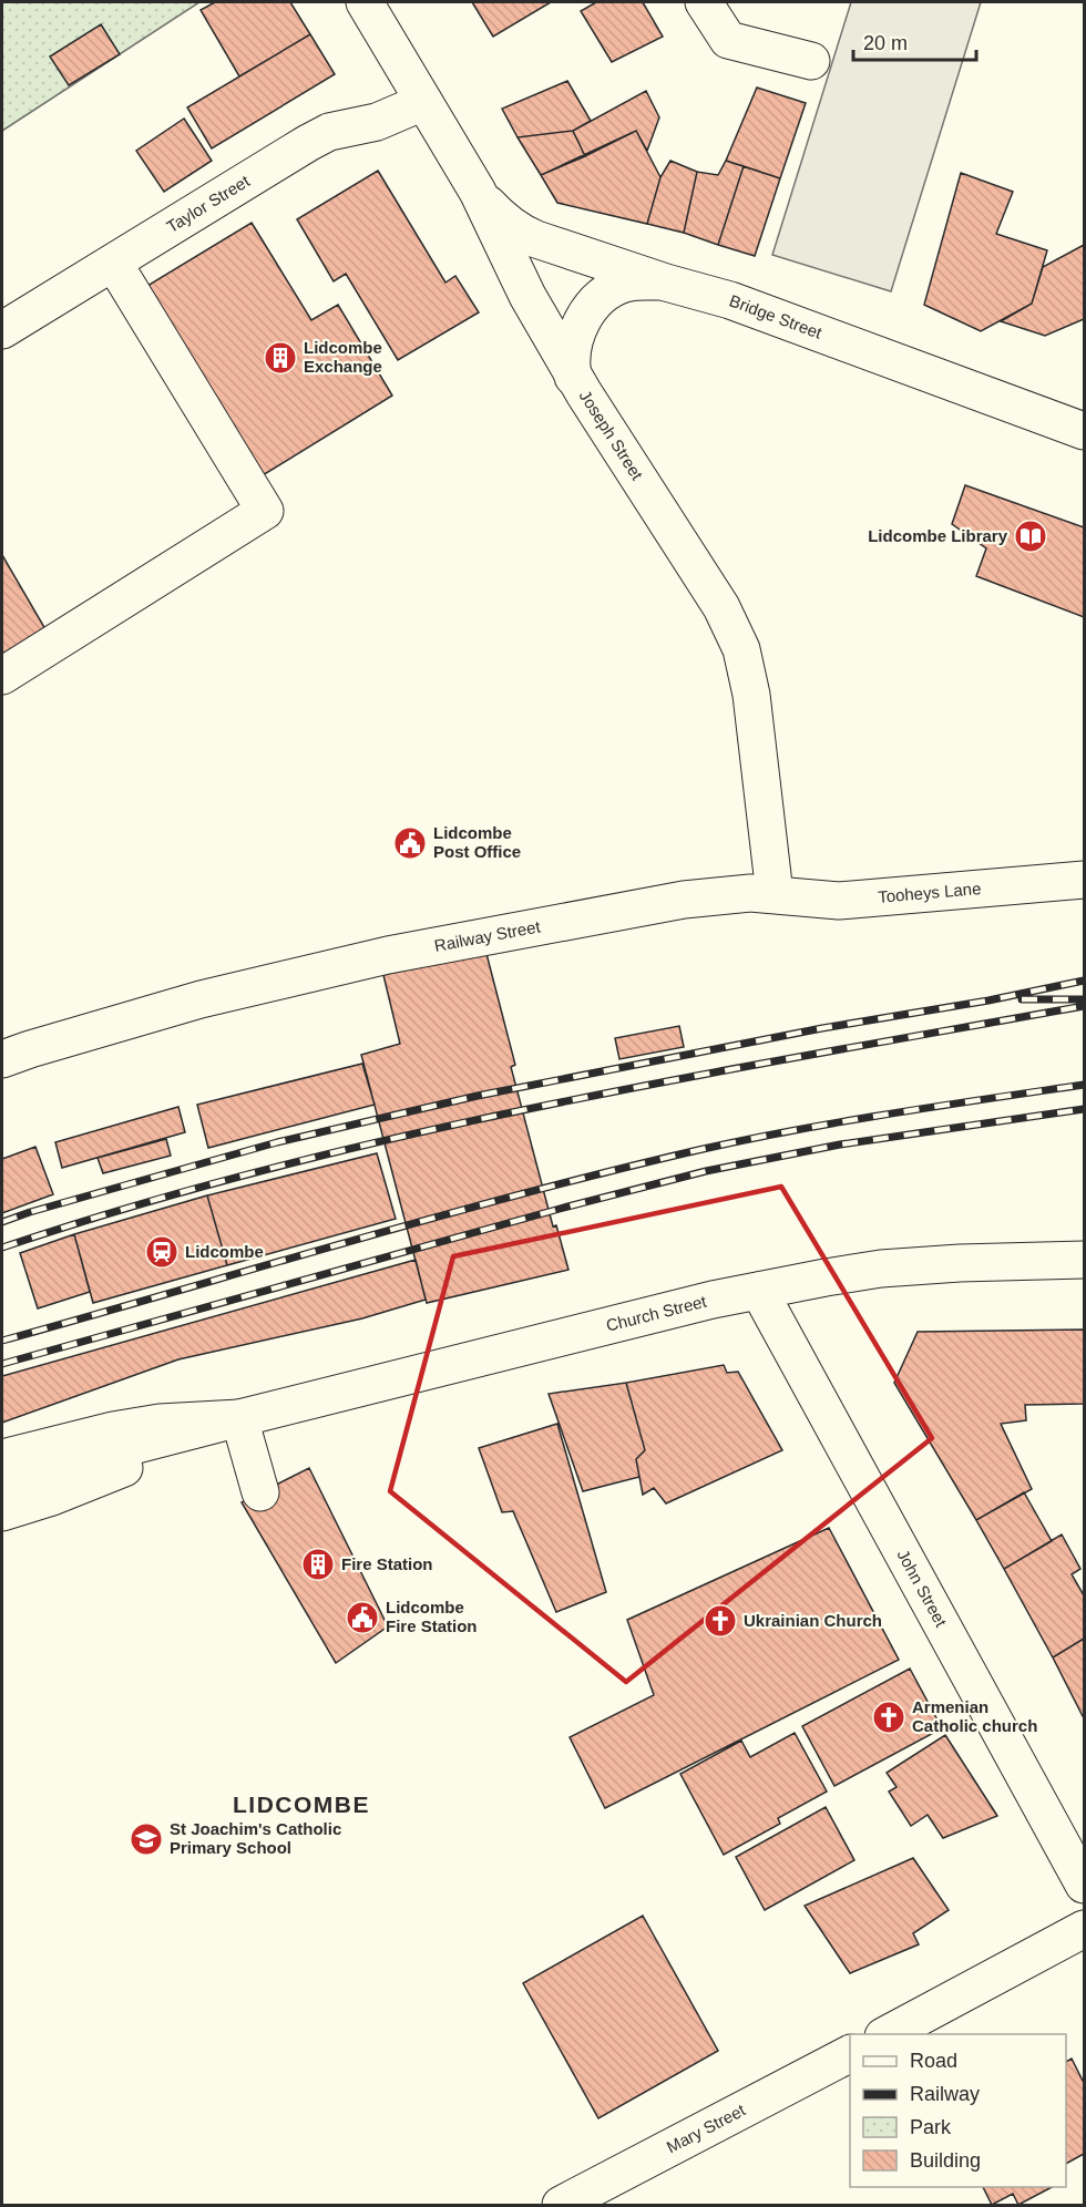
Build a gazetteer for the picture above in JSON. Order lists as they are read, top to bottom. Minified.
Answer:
{"streets":{"street":["Taylor Street","Bridge Street","Joseph Street","Tooheys Lane","Railway Street","Church Street","John Street","Mary Street"]},"crossings":[["Taylor Street","Joseph Street"],["Bridge Street","Joseph Street"],["Joseph Street","Tooheys Lane"],["Joseph Street","Railway Street"],["Tooheys Lane","Railway Street"],["Church Street","John Street"]],"districts":["LIDCOMBE"],"places":{"building":["Lidcombe Exchange","Fire Station"],"library":["Lidcombe Library"],"public building":["Lidcombe Post Office","Lidcombe Fire Station"],"station":["Lidcombe"],"church":["Ukrainian Church","Armenian Catholic church"],"school or university":["St Joachim's Catholic Primary School"]},"legend":["Road","Railway","Park","Building"],"scale_bar":"20 m"}
